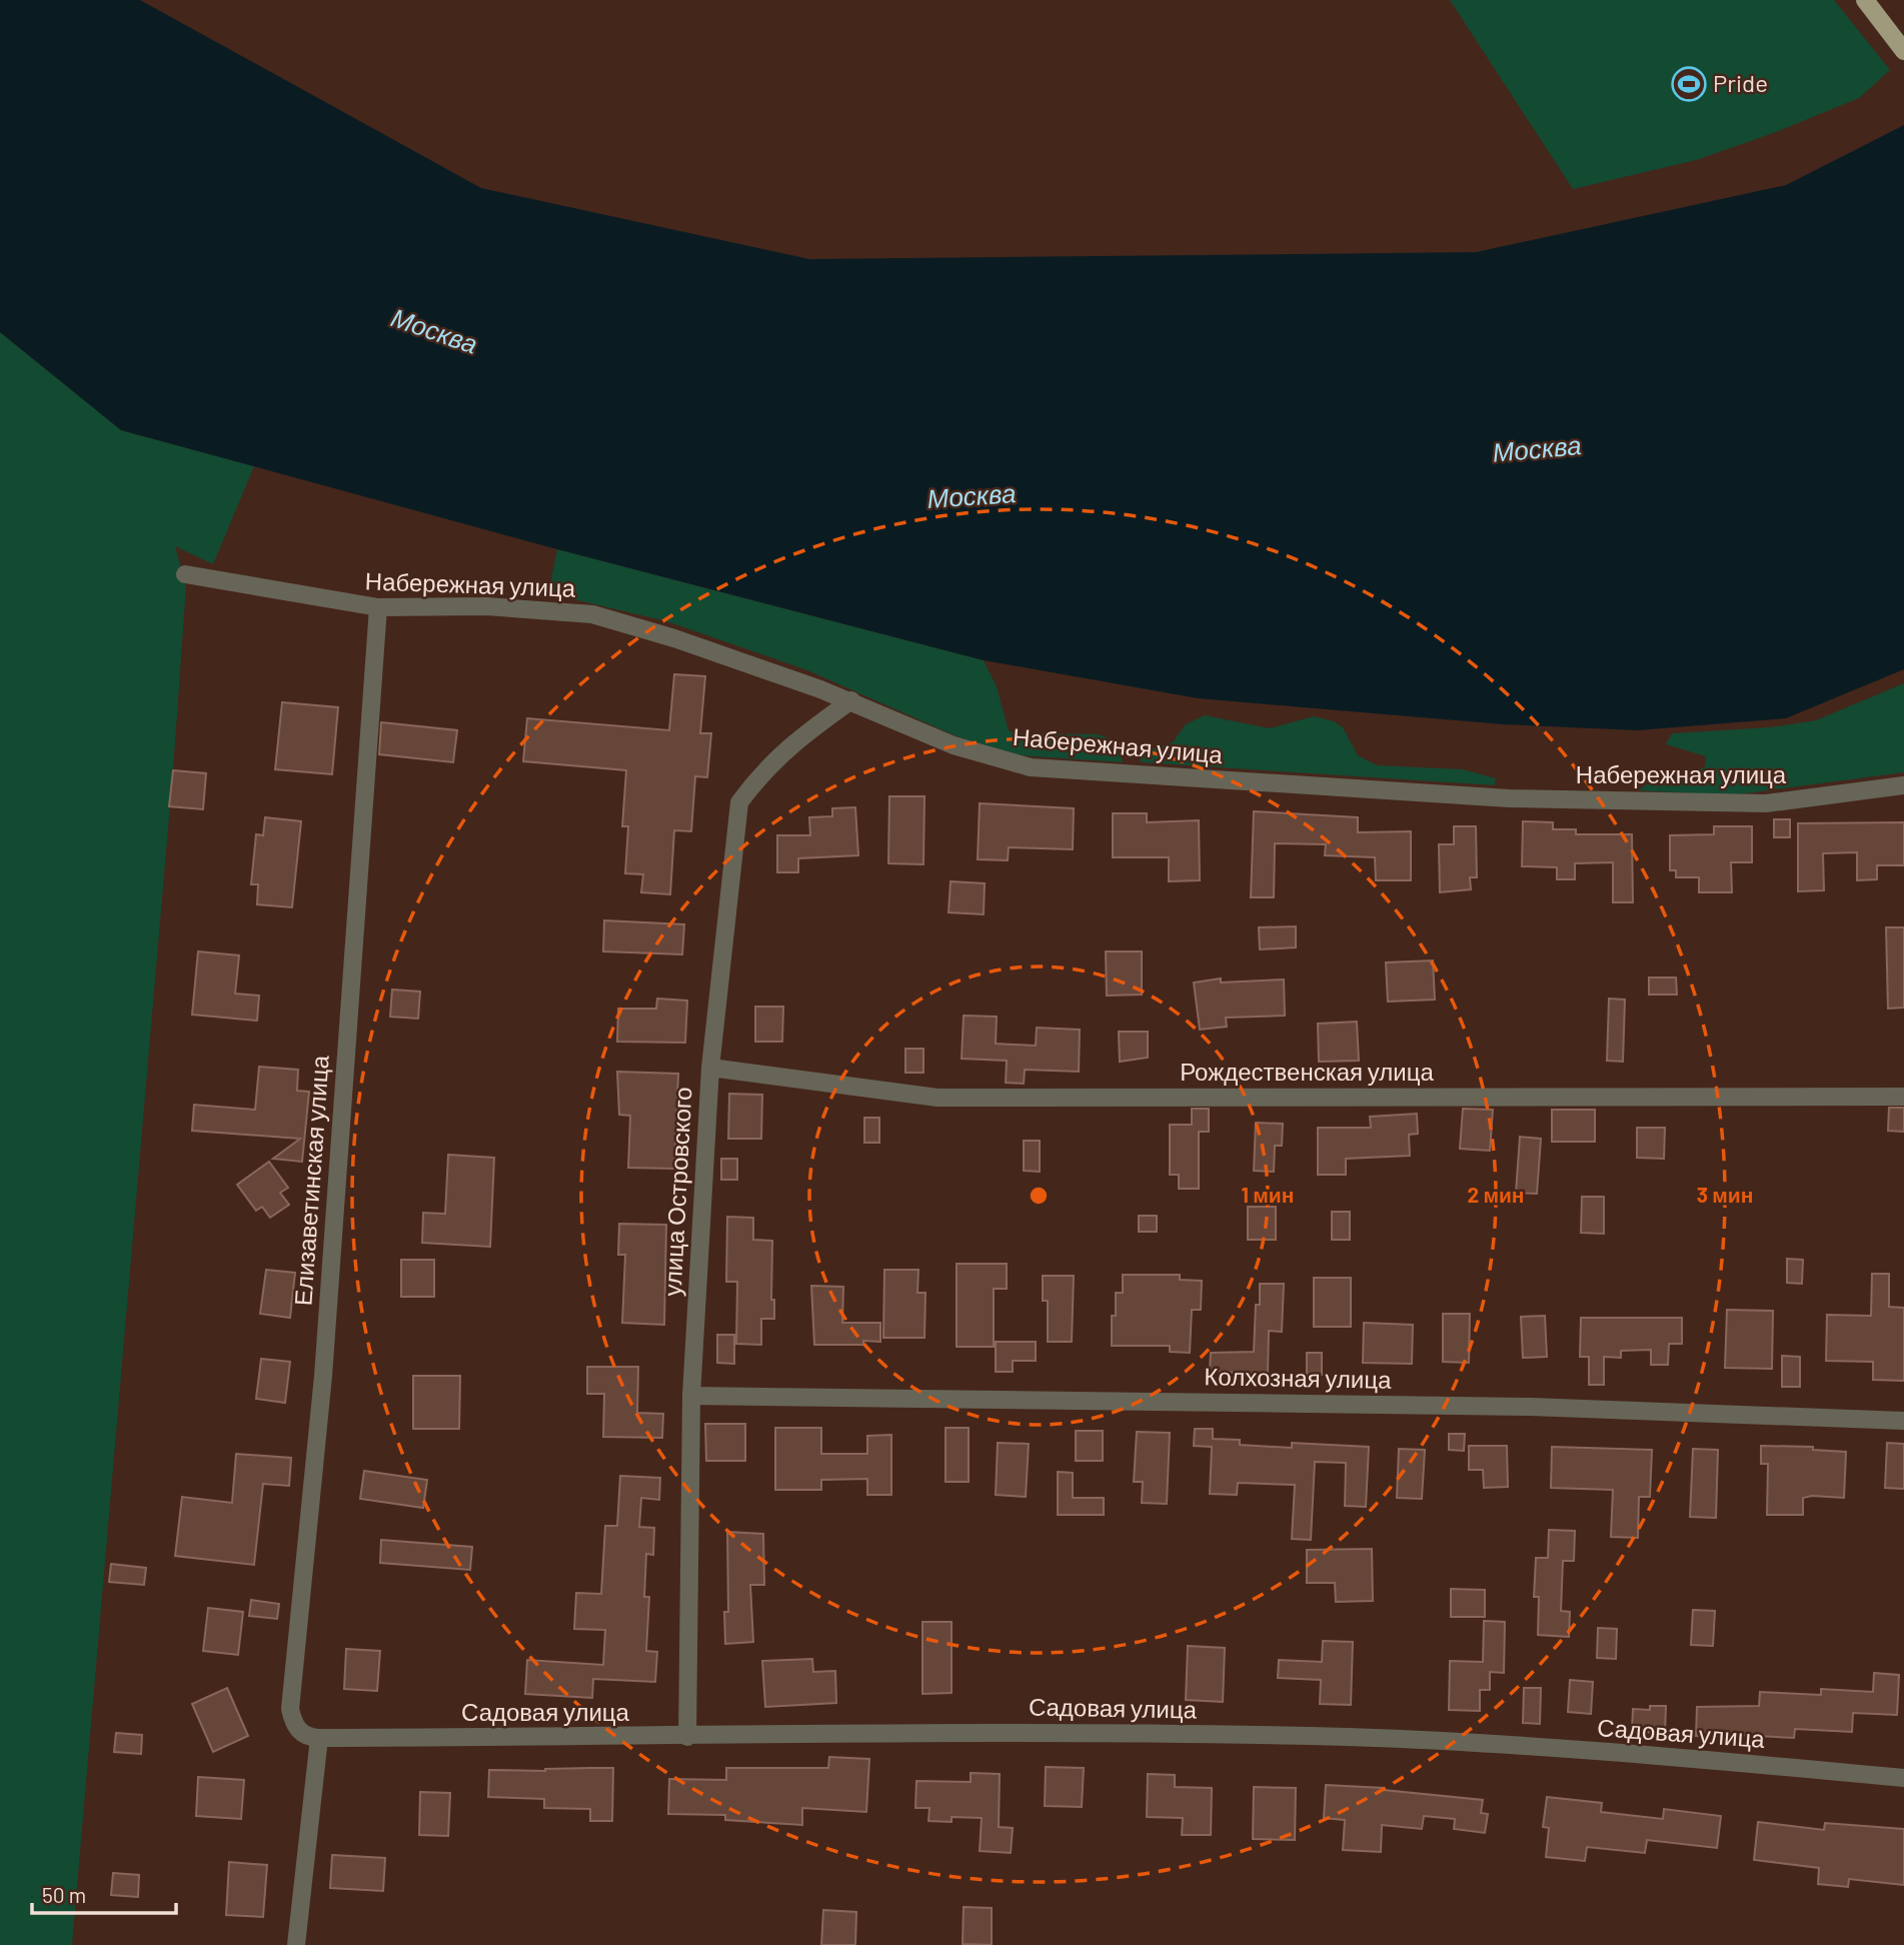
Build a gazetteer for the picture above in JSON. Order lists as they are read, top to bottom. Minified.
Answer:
{"streets":{"street":["Набережная улица","Рождественская улица","Елизаветинская улица","улица Островского","Колхозная улица","Садовая улица"]},"crossings":[["Набережная улица","Елизаветинская улица"],["Набережная улица","улица Островского"],["Рождественская улица","улица Островского"],["Елизаветинская улица","Садовая улица"],["улица Островского","Колхозная улица"],["улица Островского","Садовая улица"]],"water":["Москва"],"places":{"sports":["Pride"]},"scale_bar":"50 m","rings":["1 мин","2 мин","3 мин"]}
